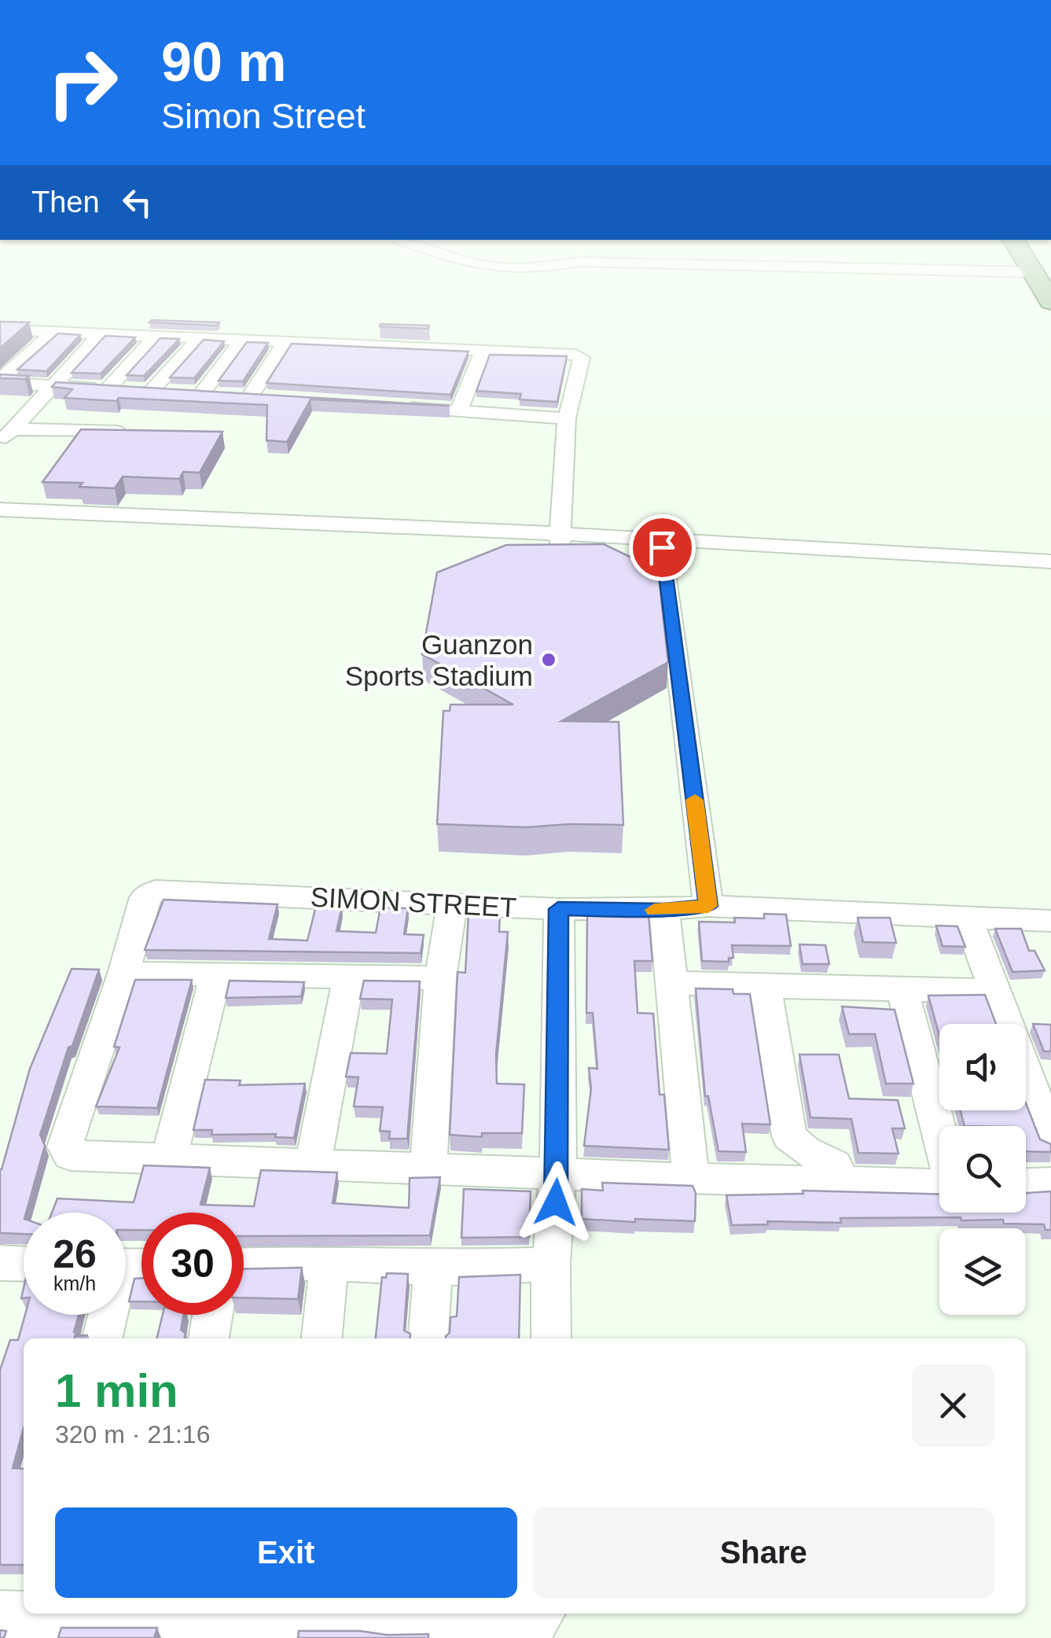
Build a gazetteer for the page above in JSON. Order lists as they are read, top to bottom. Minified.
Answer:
{"streets":{"street":["SIMON STREET"]},"places":["Guanzon Sports Stadium"],"page":{"turn":["90 m","Simon Street"],"then":"Then","speed":"26 km/h","limit":"30","heading":["1 min","320 m · 21:16"],"buttons":["Exit","Share"]}}
